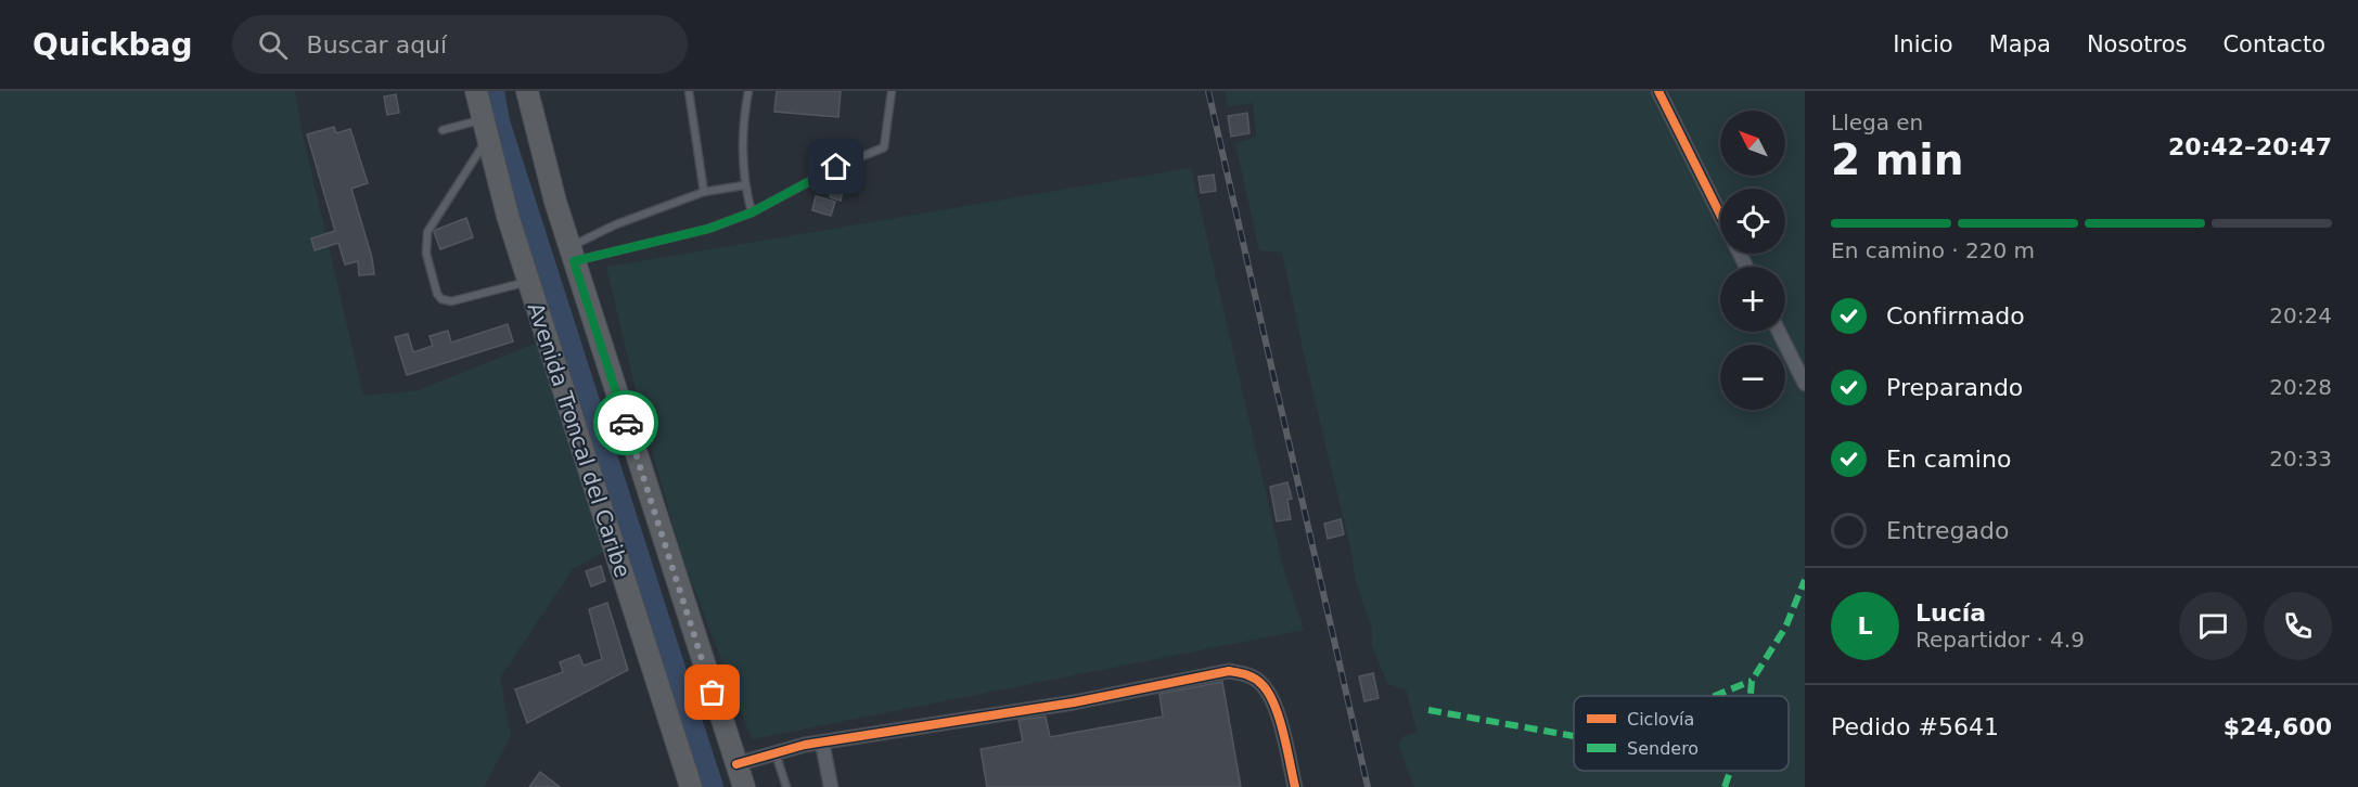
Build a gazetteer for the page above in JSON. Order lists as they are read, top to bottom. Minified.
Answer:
{"streets":{"highway":["Avenida Troncal del Caribe"]},"legend":["Ciclovía","Sendero"],"north":"top left","page":{"header":"Quickbag","search":"Buscar aquí","nav":["Inicio","Mapa","Nosotros","Contacto"],"heading":["2 min","Llega en","20:42–20:47"],"panel":["Lucía","Repartidor · 4.9","Pedido #5641","$24,600"],"map_buttons":["+","−"],"bar":"En camino · 220 m","list":[["Confirmado","20:24"],["Preparando","20:28"],["En camino","20:33"],"Entregado"],"round":"L"}}
